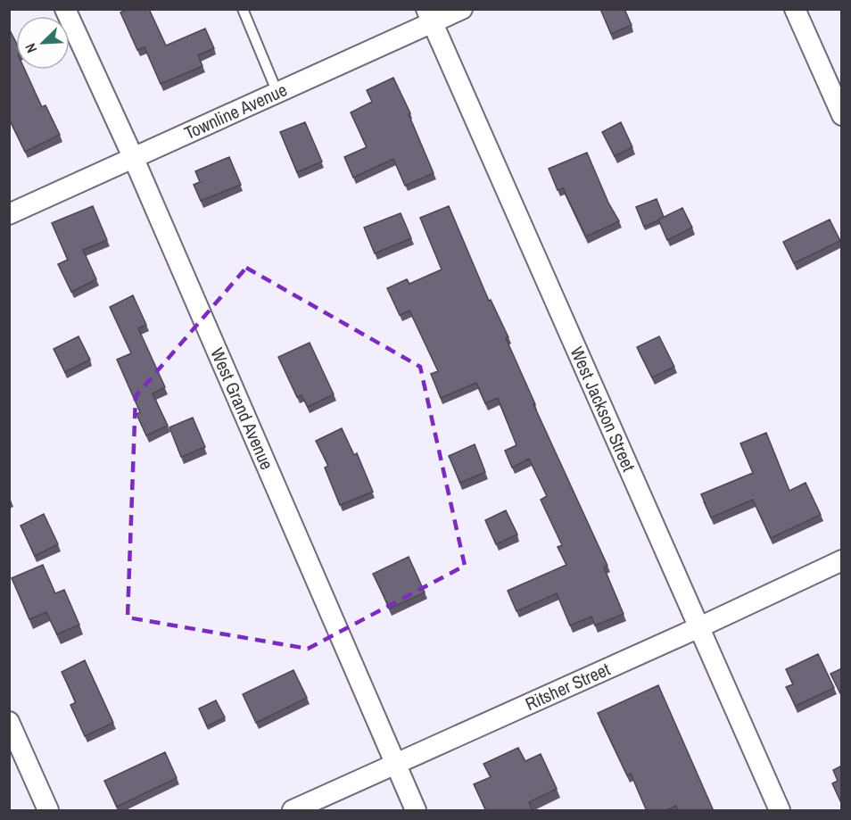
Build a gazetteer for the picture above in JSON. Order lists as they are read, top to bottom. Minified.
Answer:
{"streets":{"street":["Townline Avenue","West Grand Avenue","West Jackson Street","Ritsher Street"]},"crossings":[["Townline Avenue","West Grand Avenue"],["Townline Avenue","West Jackson Street"],["West Grand Avenue","Ritsher Street"],["West Jackson Street","Ritsher Street"]],"north":"bottom left"}
